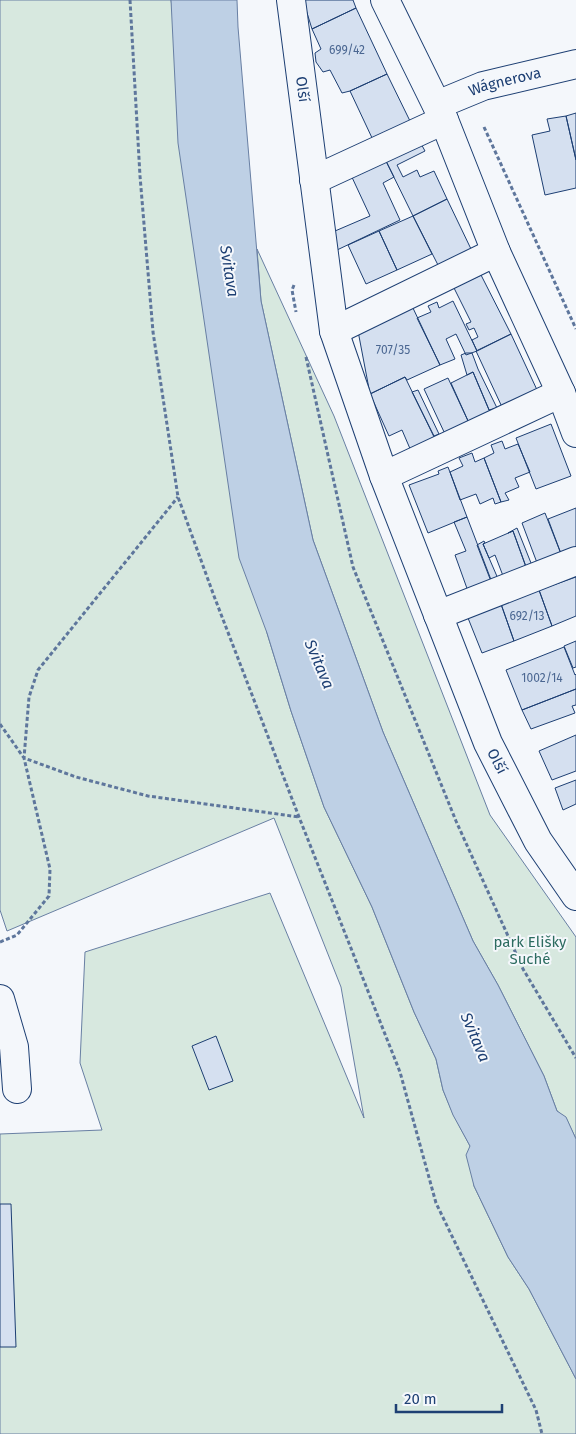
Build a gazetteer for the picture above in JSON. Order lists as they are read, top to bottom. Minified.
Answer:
{"streets":{"street":["Wágnerova","Olší"]},"water":["Svitava"],"parks":["park Elišky Suché"],"house_numbers":["699/42","707/35","692/13","1002/14"],"scale_bar":"20 m"}
